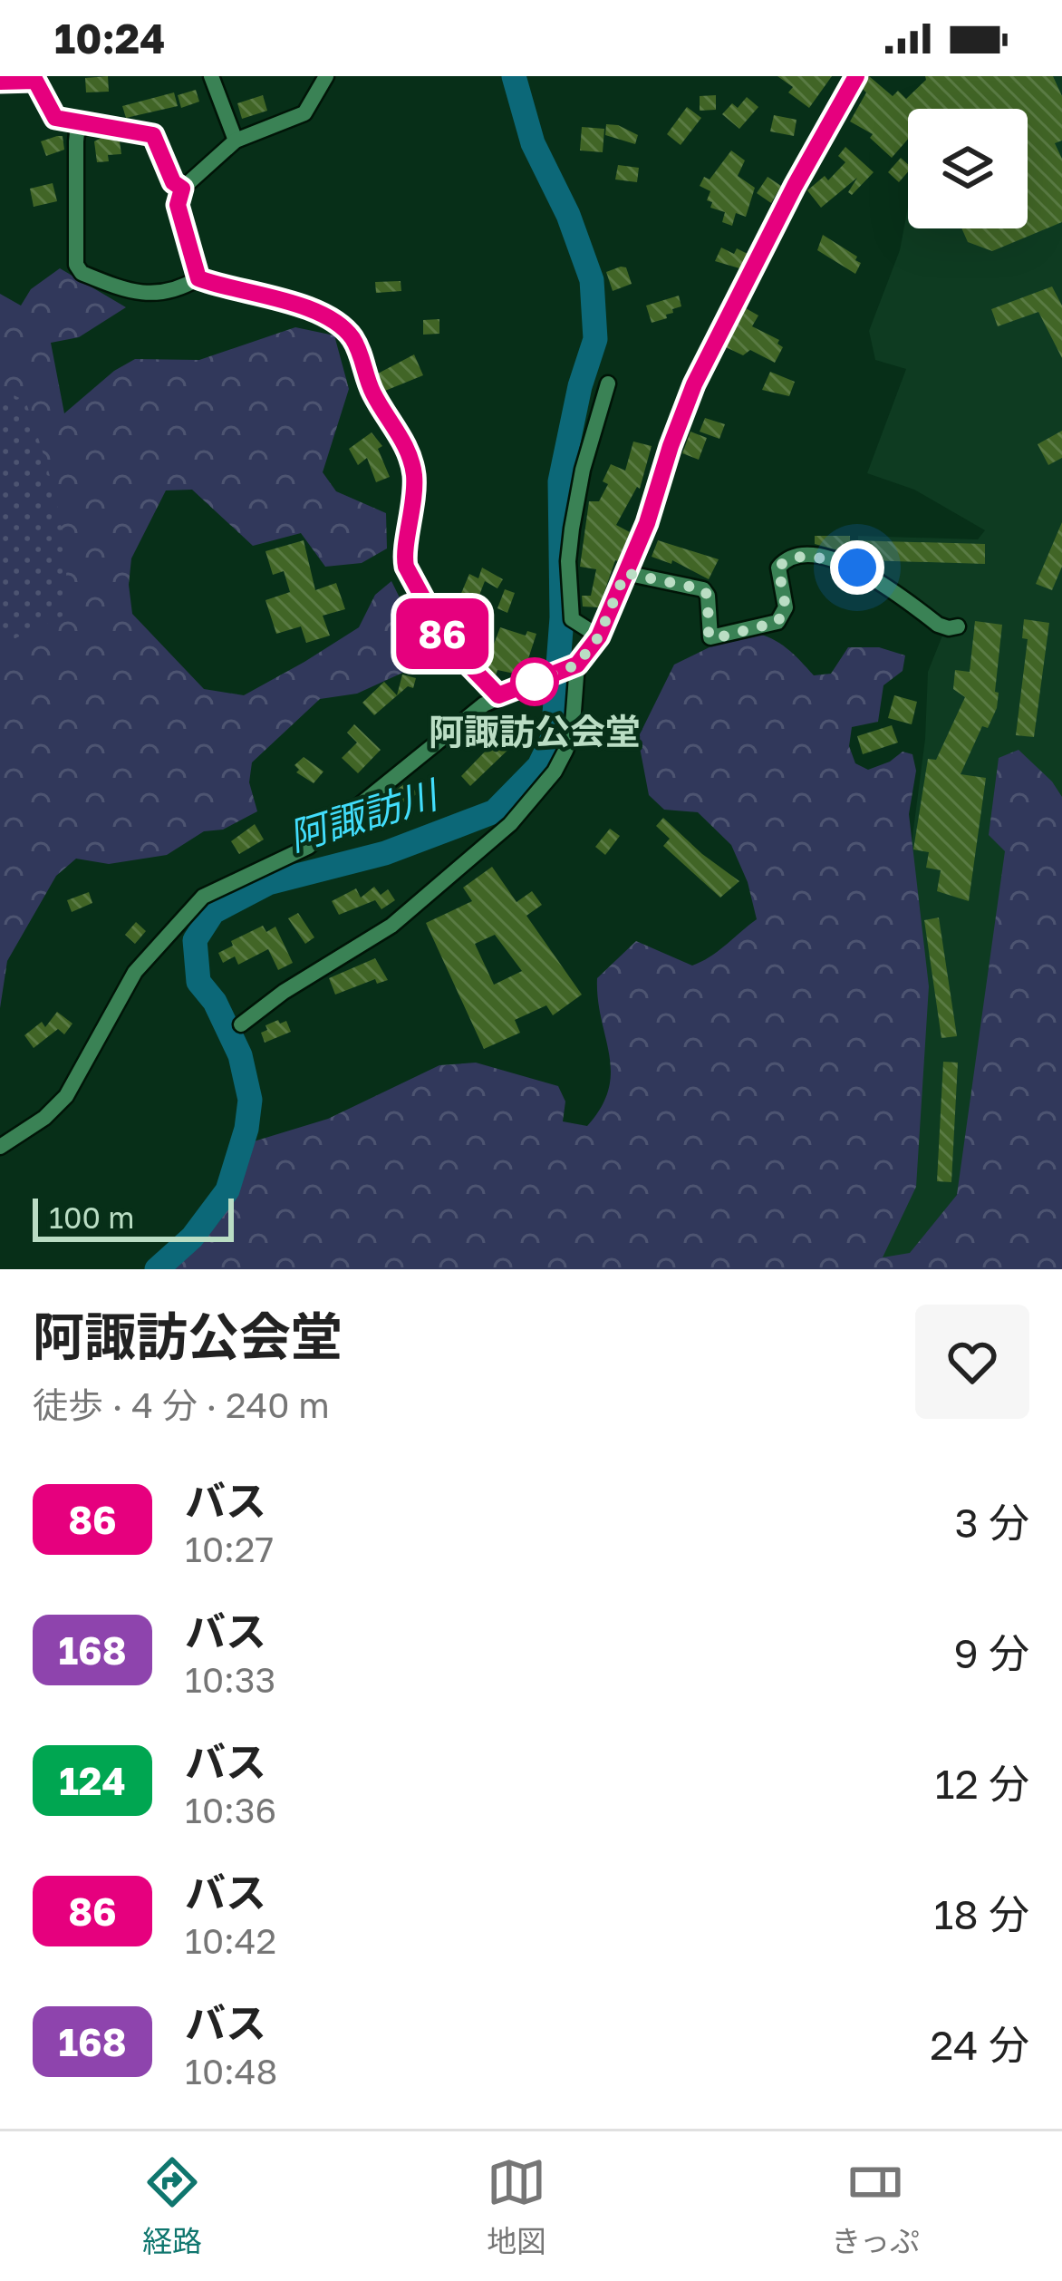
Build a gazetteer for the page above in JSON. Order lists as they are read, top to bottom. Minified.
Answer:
{"water":["阿諏訪川"],"places":["阿諏訪公会堂"],"lines":["bus line 86"],"scale_bar":"100 m","page":{"status":"10:24","on_map":"86","scale":"100 m","heading":["阿諏訪公会堂","徒歩 · 4 分 · 240 m"],"list":[{"mark":"86","name":"バス","note":"10:27","value":"3 分"},{"mark":"168","name":"バス","note":"10:33","value":"9 分"},{"mark":"124","name":"バス","note":"10:36","value":"12 分"},{"mark":"86","name":"バス","note":"10:42","value":"18 分"},{"mark":"168","name":"バス","note":"10:48","value":"24 分"}],"tabs":["経路","地図","きっぷ"]}}
